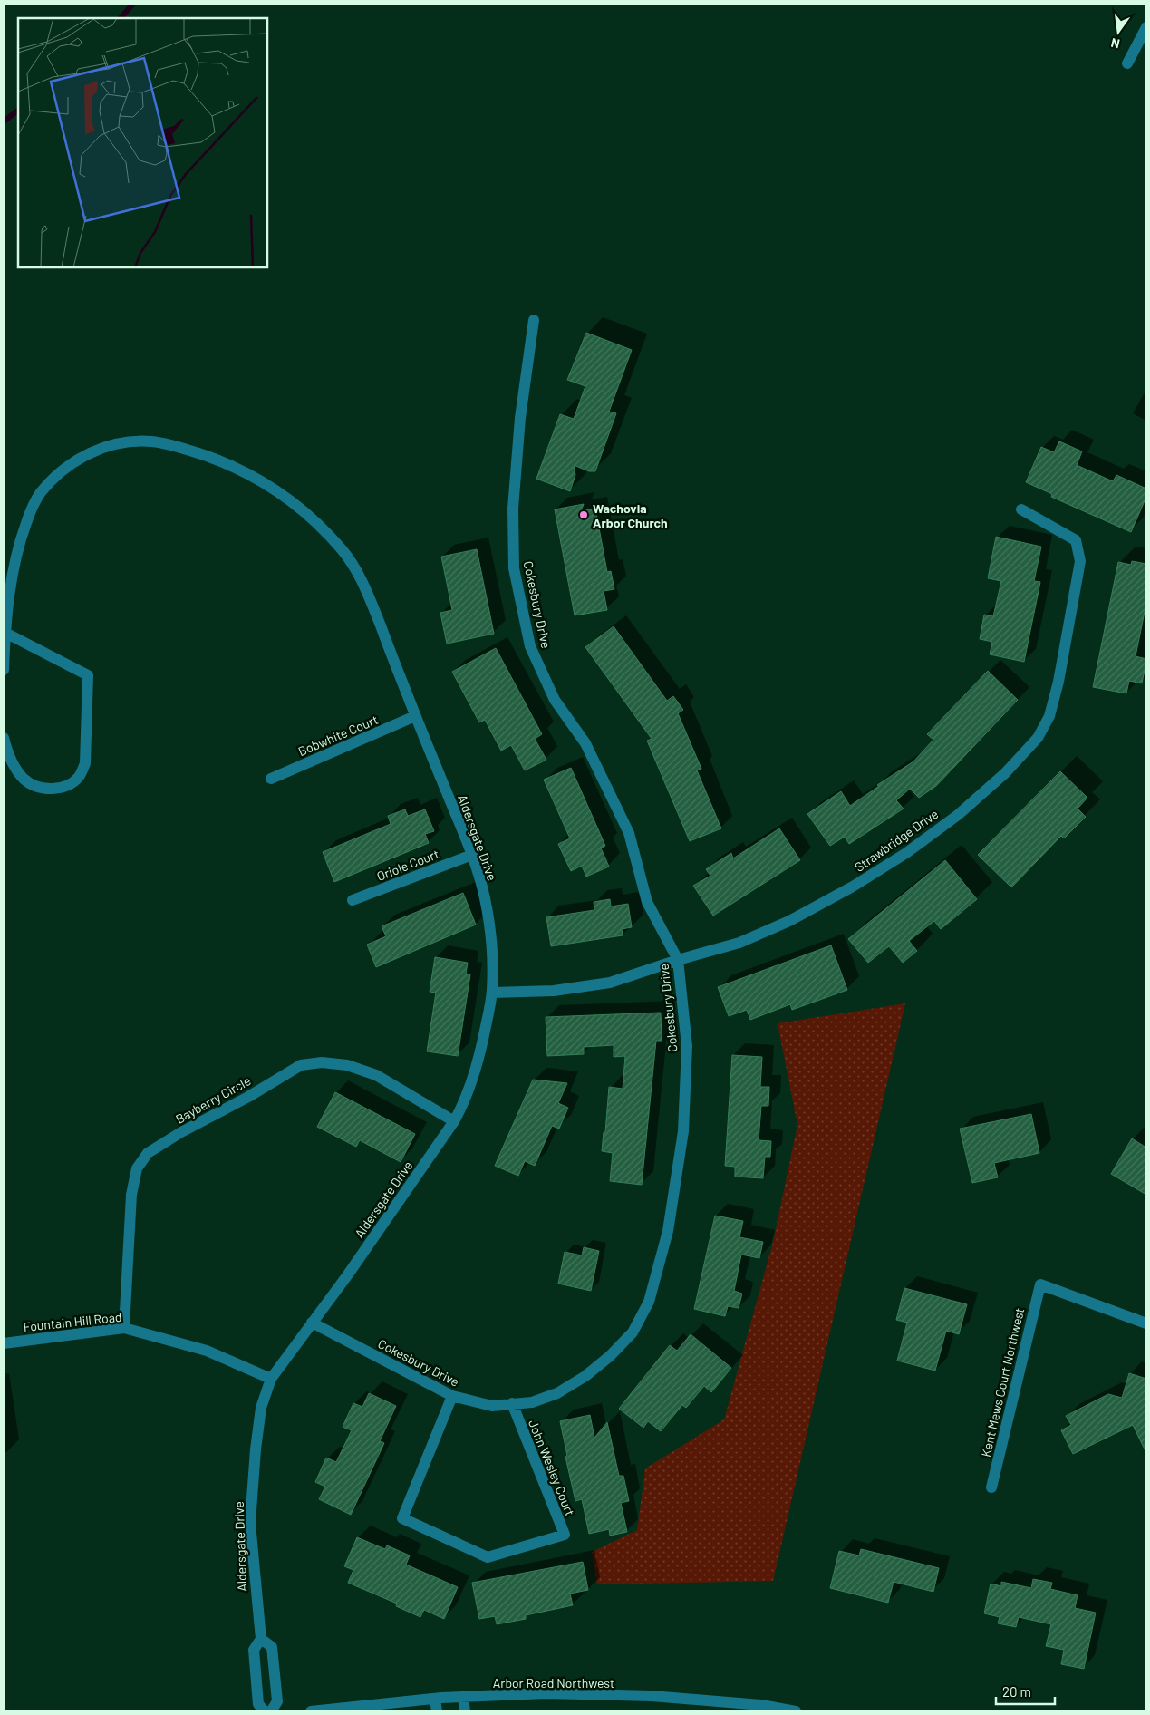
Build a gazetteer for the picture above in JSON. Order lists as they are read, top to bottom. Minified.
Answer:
{"streets":{"street":["Cokesbury Drive","Bobwhite Court","Aldersgate Drive","Strawbridge Drive","Oriole Court","Bayberry Circle","Fountain Hill Road","Kent Mews Court Northwest","John Wesley Court","Arbor Road Northwest"]},"crossings":[["Cokesbury Drive","Aldersgate Drive"],["Cokesbury Drive","Strawbridge Drive"],["Cokesbury Drive","John Wesley Court"],["Bobwhite Court","Aldersgate Drive"],["Aldersgate Drive","Strawbridge Drive"],["Aldersgate Drive","Oriole Court"],["Aldersgate Drive","Bayberry Circle"],["Aldersgate Drive","Fountain Hill Road"],["Bayberry Circle","Fountain Hill Road"]],"places":["Wachovia Arbor Church"],"scale_bar":"20 m","north":"bottom"}
